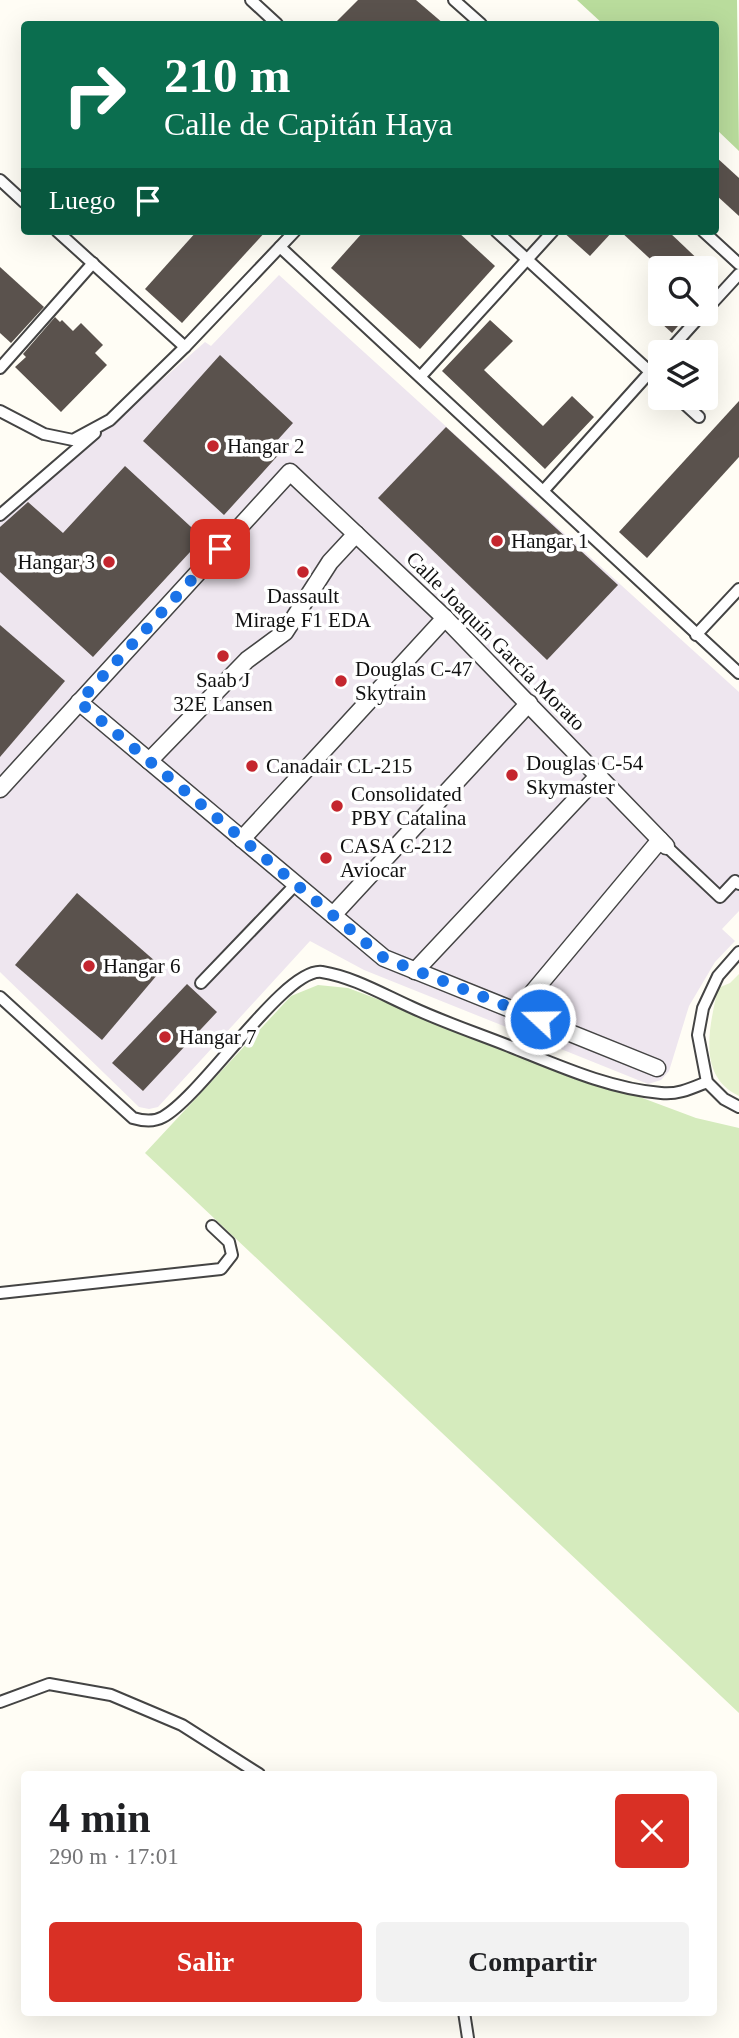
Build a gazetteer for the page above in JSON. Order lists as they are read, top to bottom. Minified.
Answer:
{"streets":{"street":["Calle Joaquín García Morato"]},"places":["Hangar 2","Hangar 1","Hangar 3","Dassault Mirage F1 EDA","Saab J 32E Lansen","Douglas C-47 Skytrain","Canadair CL-215","Douglas C-54 Skymaster","Consolidated PBY Catalina","CASA C-212 Aviocar","Hangar 6","Hangar 7"],"page":{"turn":["210 m","Calle de Capitán Haya"],"then":"Luego","heading":["4 min","290 m · 17:01"],"buttons":["Salir","Compartir"]}}
